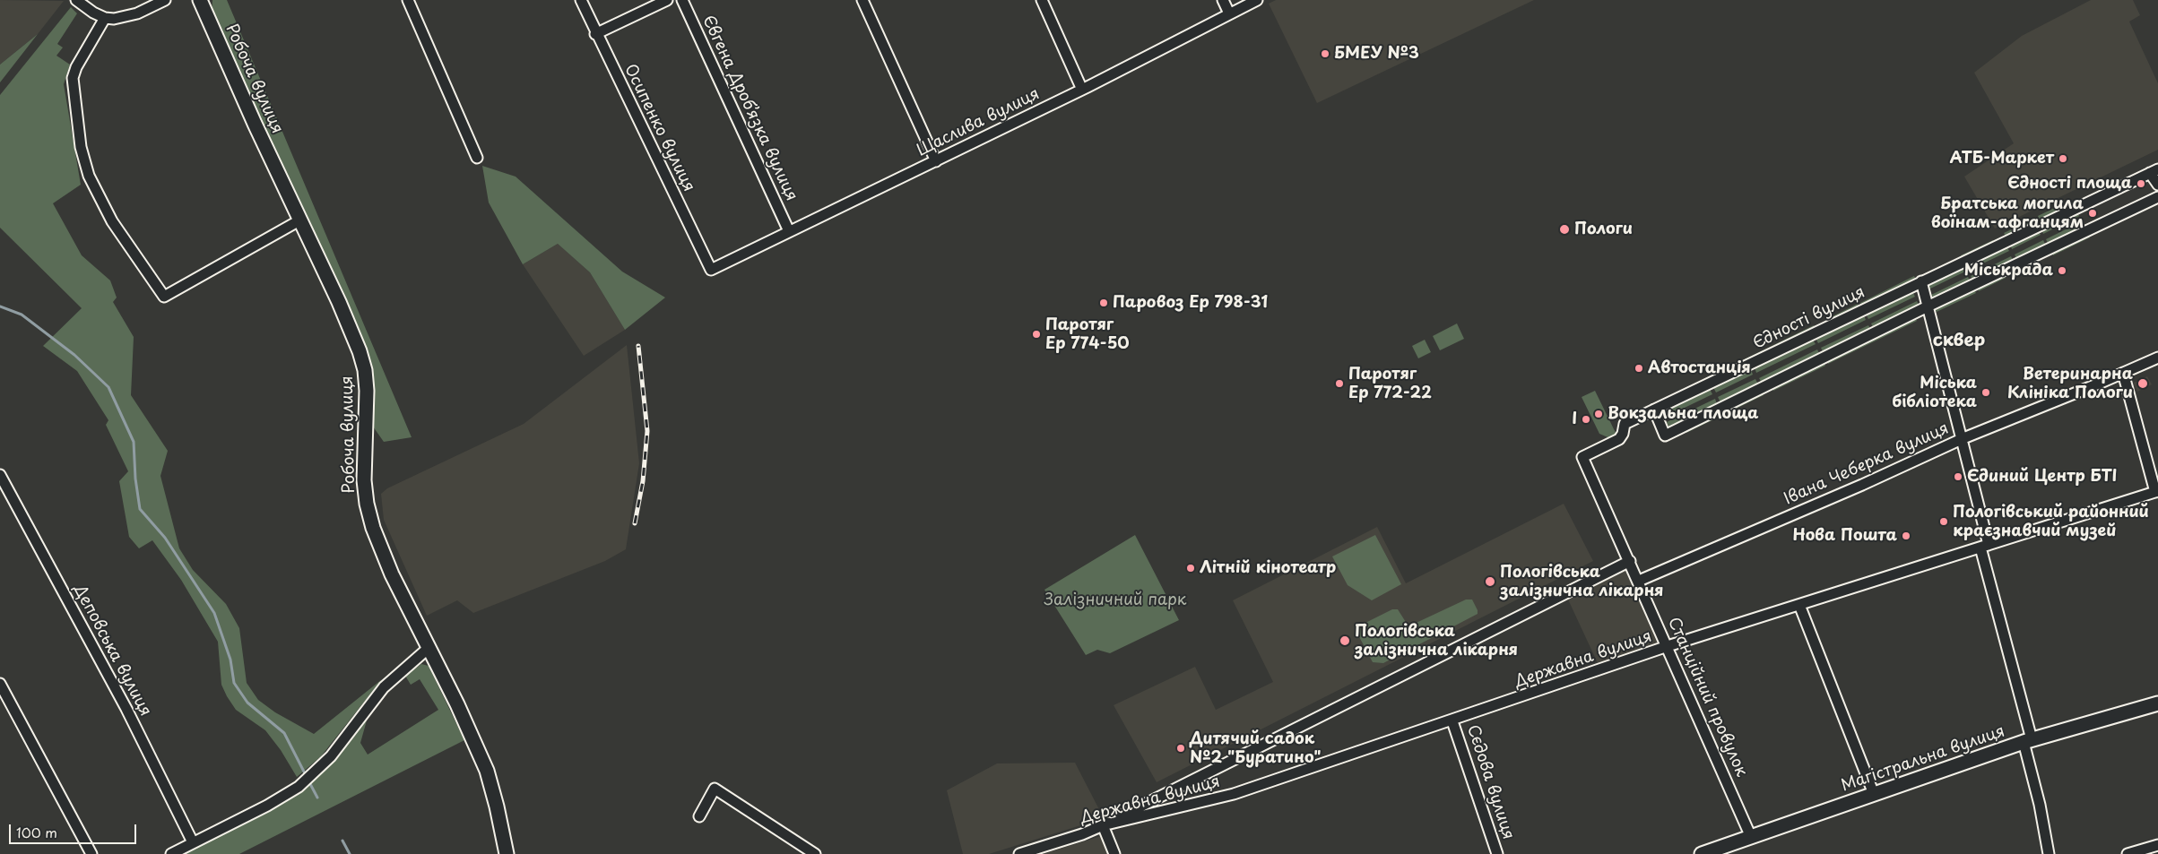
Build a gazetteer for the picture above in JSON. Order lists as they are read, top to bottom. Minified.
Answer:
{"streets":{"street":["Робоча вулиця","Євгена Дроб’язка вулиця","Щаслива вулиця","Осипенко вулиця","Єдності вулиця","Івана Чеберка вулиця","Деповська вулиця","Державна вулиця","Станційний провулок","Магістральна вулиця","Сєдова вулиця"]},"crossings":[["Євгена Дроб’язка вулиця","Щаслива вулиця"],["Щаслива вулиця","Осипенко вулиця"],["Єдності вулиця","Станційний провулок"],["Івана Чеберка вулиця","Станційний провулок"],["Державна вулиця","Станційний провулок"],["Державна вулиця","Сєдова вулиця"],["Станційний провулок","Магістральна вулиця"]],"districts":["сквер"],"parks":["Залізничний парк"],"places":["БМЕУ №3","АТБ-Маркет","Єдності площа","Братська могила воїнам-афганцям","Пологи","Міськрада","Паровоз Ер 798-31","Паротяг Ер 774-50","Автостанція","Паротяг Ер 772-22","Ветеринарна Клініка Пологи","Міська бібліотека","Вокзальна площа","І","Єдиний Центр БТІ","Пологівський районний краєзнавчий музей","Нова Пошта","Літній кінотеатр","Пологiвська залiзнична лiкарня","Пологівська залізнична лікарня","Дитячий садок №2 \"Буратино\""],"scale_bar":"100 m"}
